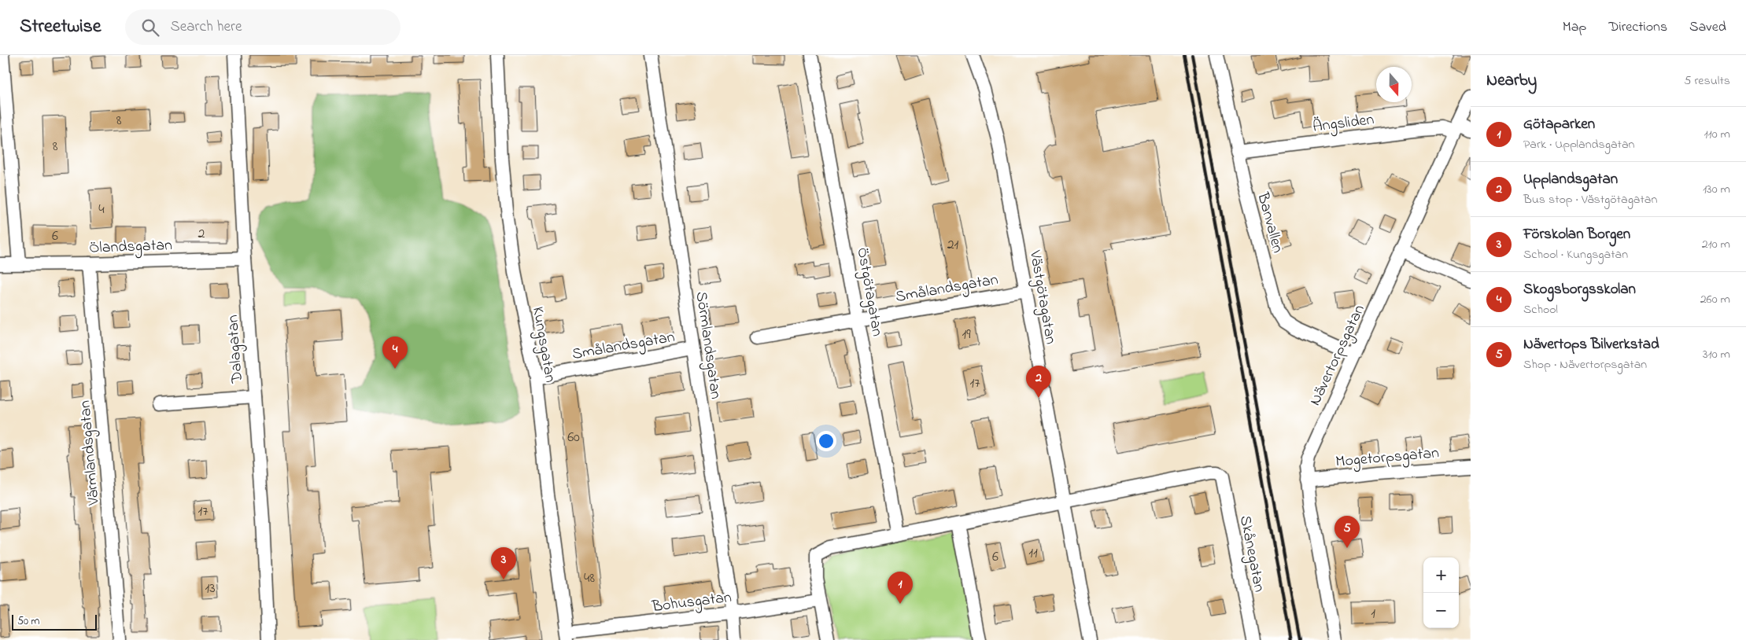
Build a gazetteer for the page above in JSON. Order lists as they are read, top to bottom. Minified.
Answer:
{"streets":{"street":["Ängsliden","Banvallen","Ölandsgatan","Smålandsgatan","Östgötagatan","Västgötagatan","Kungsgatan","Sörmlandsgatan","Dalagatan","Nävertorpsgatan","Värmlandsgatan","Mogetorpsgatan","Skånegatan","Bohusgatan"]},"crossings":[["Ängsliden","Banvallen"],["Ängsliden","Nävertorpsgatan"],["Banvallen","Nävertorpsgatan"],["Ölandsgatan","Dalagatan"],["Ölandsgatan","Värmlandsgatan"],["Smålandsgatan","Östgötagatan"],["Smålandsgatan","Västgötagatan"],["Smålandsgatan","Kungsgatan"],["Smålandsgatan","Sörmlandsgatan"],["Västgötagatan","Skånegatan"],["Kungsgatan","Bohusgatan"],["Sörmlandsgatan","Bohusgatan"],["Nävertorpsgatan","Mogetorpsgatan"]],"house_numbers":["8","8","4","2","6","21","19","17","60","17","11","6","48","13","1"],"scale_bar":"50 m","north":"bottom","page":{"header":"Streetwise","search":"Search here","nav":["Map","Directions","Saved"],"heading":["Nearby","5 results"],"list":[{"mark":"1","name":"Götaparken","note":"Park · Upplandsgatan","value":"110 m"},{"mark":"2","name":"Upplandsgatan","note":"Bus stop · Västgötagatan","value":"130 m"},{"mark":"3","name":"Förskolan Borgen","note":"School · Kungsgatan","value":"210 m"},{"mark":"4","name":"Skogsborgsskolan","note":"School","value":"260 m"},{"mark":"5","name":"Nävertops Bilverkstad","note":"Shop · Nävertorpsgatan","value":"310 m"}],"pins":["4","2","5","3","1"],"map_buttons":["+","−"],"scale":"50 m"}}
